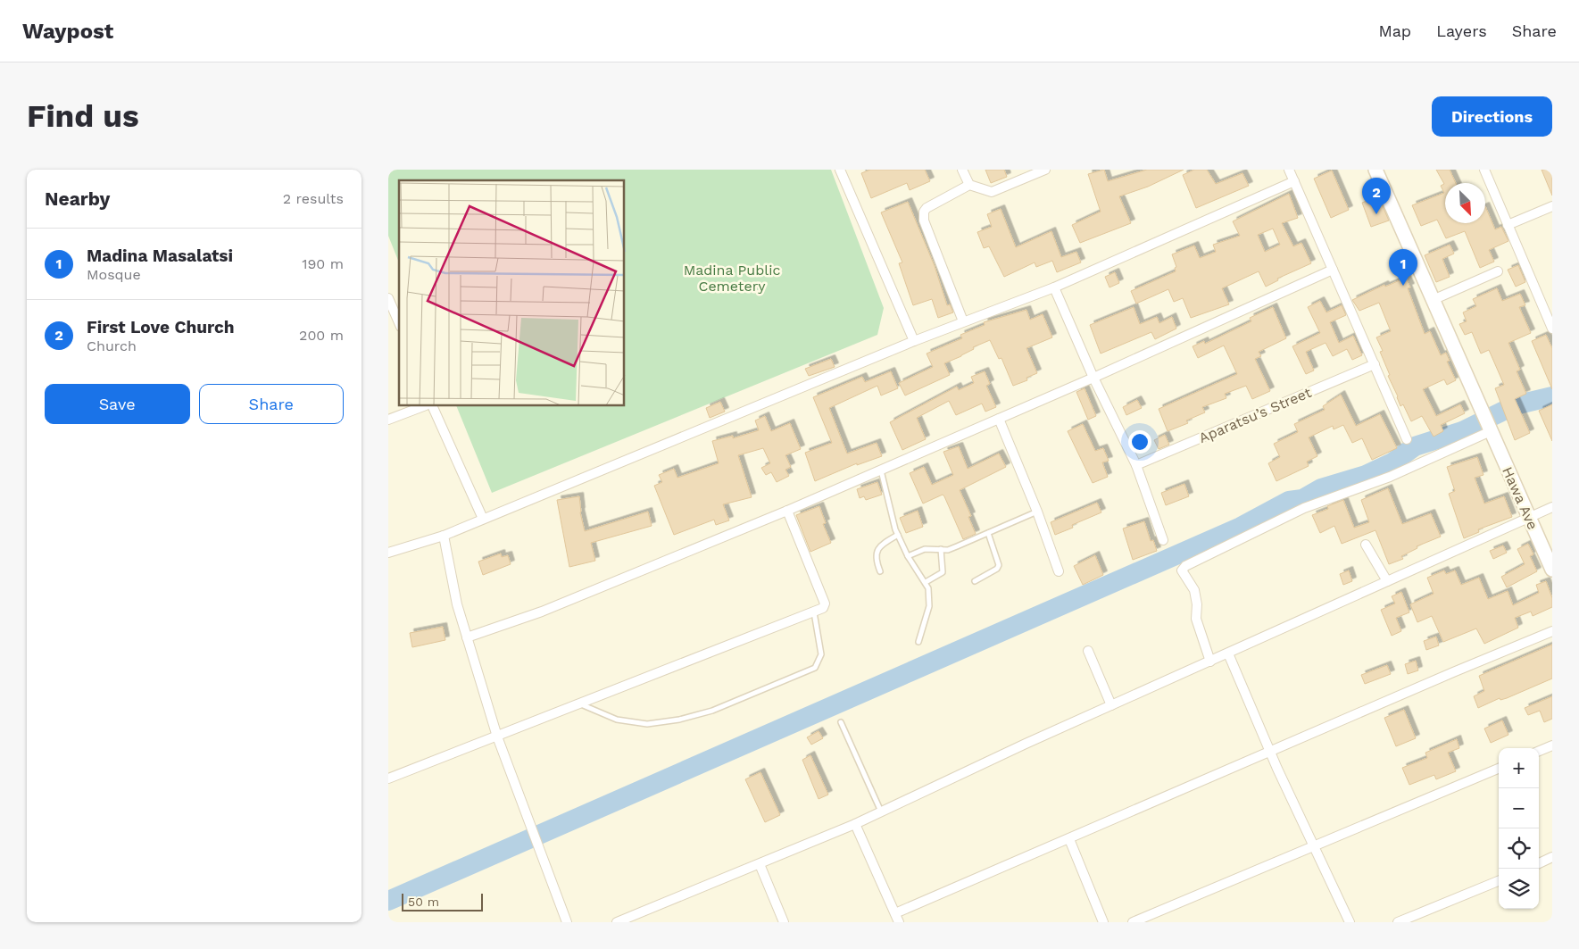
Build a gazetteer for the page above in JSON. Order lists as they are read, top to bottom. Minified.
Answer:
{"streets":{"street":["Aparatsu’s Street","Hawa Ave"]},"parks":["Madina Public Cemetery"],"scale_bar":"50 m","north":"bottom right","page":{"header":"Waypost","nav":["Map","Layers","Share"],"buttons":["Directions",["Save","Share"]],"title":"Find us","heading":["Nearby","2 results"],"pins":["2","1"],"list":[{"mark":"1","name":"Madina Masalatsi","note":"Mosque","value":"190 m"},{"mark":"2","name":"First Love Church","note":"Church","value":"200 m"}],"map_buttons":["+","−"],"scale":"50 m"}}
